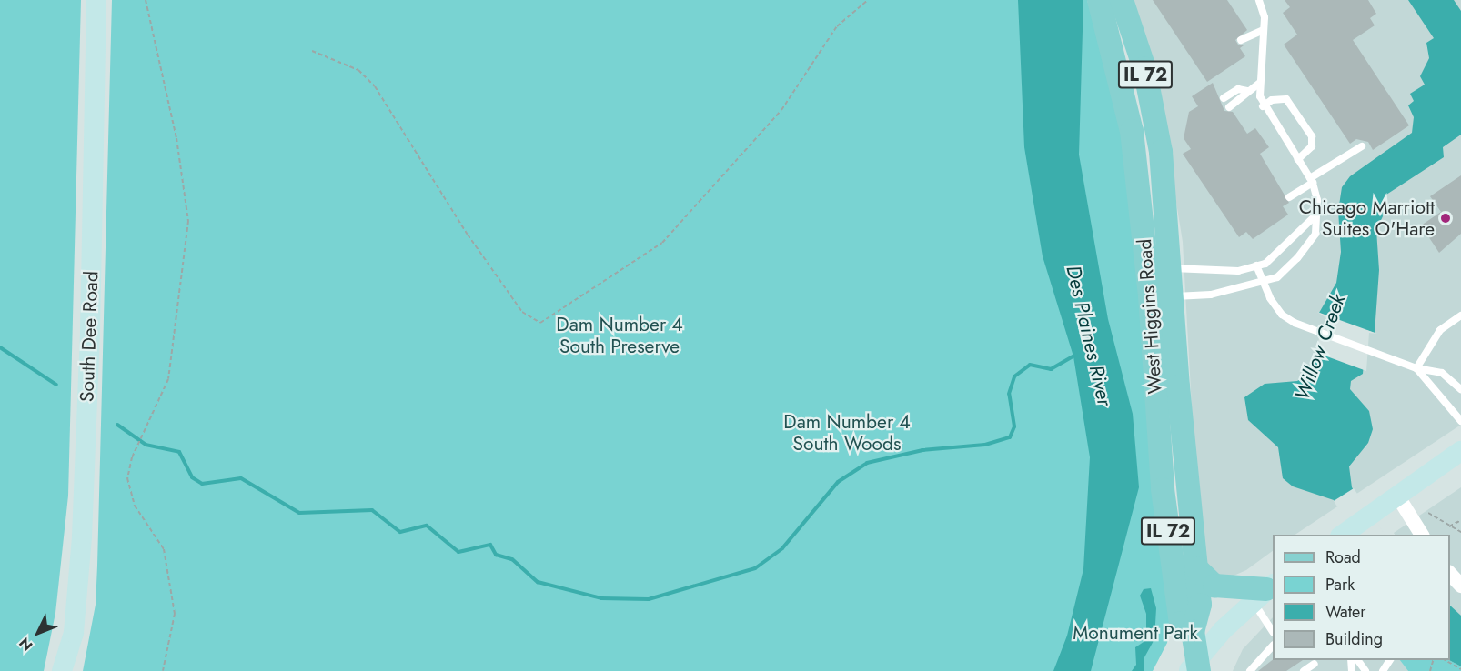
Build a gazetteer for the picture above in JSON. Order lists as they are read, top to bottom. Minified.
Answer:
{"streets":{"main road":["IL 72","West Higgins Road","South Dee Road"]},"water":["Des Plaines River","Willow Creek"],"parks":["Dam Number 4 South Preserve","Dam Number 4 South Woods","Monument Park"],"places":["Chicago Marriott Suites O'Hare"],"legend":["Road","Park","Water","Building"],"north":"bottom left"}
